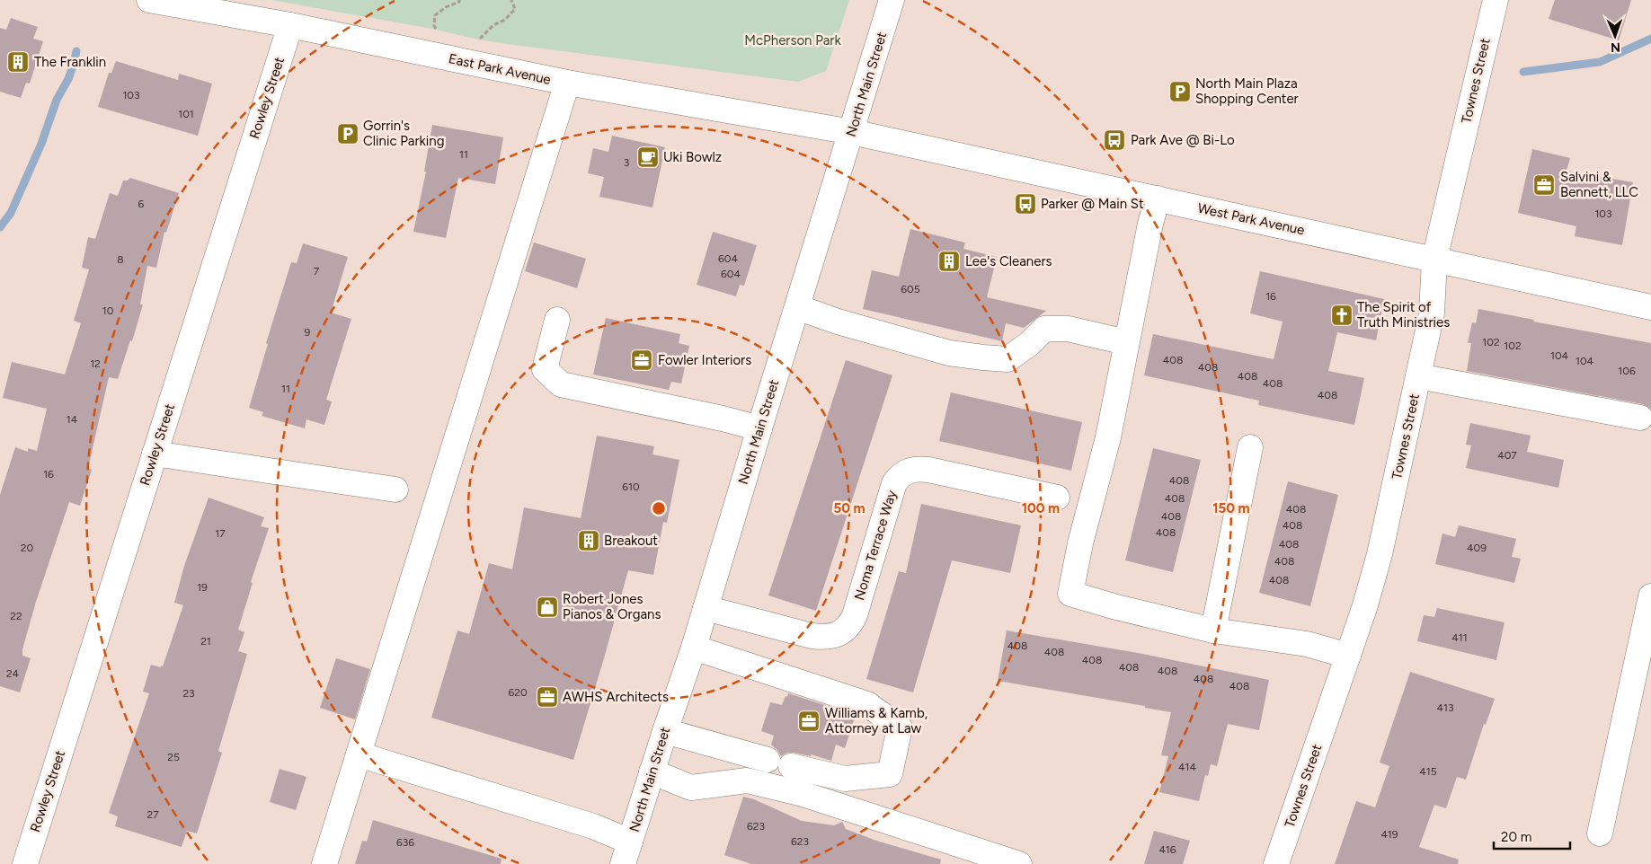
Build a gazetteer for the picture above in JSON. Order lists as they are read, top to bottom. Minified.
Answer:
{"streets":{"street":["East Park Avenue","Townes Street","North Main Street","Rowley Street","West Park Avenue","Noma Terrace Way"]},"crossings":[["East Park Avenue","North Main Street"],["East Park Avenue","Rowley Street"],["East Park Avenue","West Park Avenue"],["Townes Street","West Park Avenue"],["North Main Street","West Park Avenue"],["North Main Street","Noma Terrace Way"]],"parks":["McPherson Park"],"places":{"building":["The Franklin","Lee's Cleaners","Breakout"],"parking":["North Main Plaza Shopping Center","Gorrin's Clinic Parking"],"bus stop":["Park Ave @ Bi-Lo","Parker @ Main St"],"cafe":["Uki Bowlz"],"office":["Salvini & Bennett, LLC","Fowler Interiors","AWHS Architects","Williams & Kamb, Attorney at Law"],"church":["The Spirit of Truth Ministries"],"shop":["Robert Jones Pianos & Organs"]},"house_numbers":["103","101","11","3","6","103","604","8","7","604","605","16","10","9","102","102","104","408","104","12","408","106","408","408","11","408","14","407","16","408","610","408","408","408","408","408","17","408","20","409","408","408","19","22","411","21","408","408","408","408","408","24","408","408","620","23","413","25","414","415","27","623","419","623","636","416"],"scale_bar":"20 m","north":"bottom","rings":["50 m","100 m","150 m"]}
